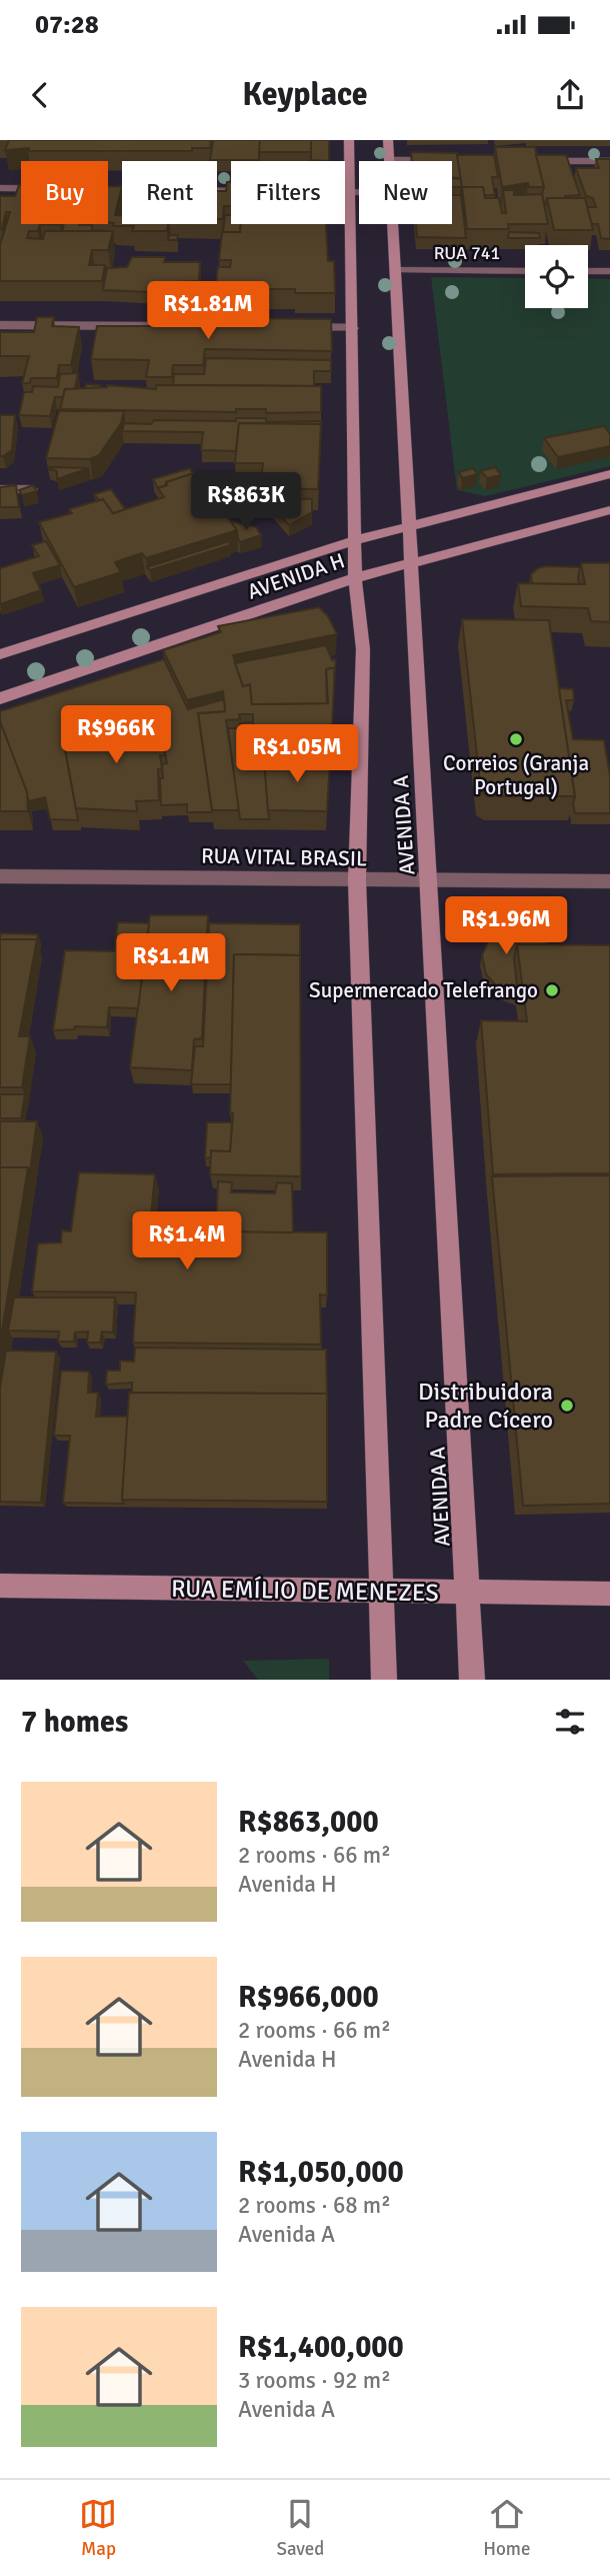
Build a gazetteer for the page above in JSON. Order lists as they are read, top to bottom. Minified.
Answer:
{"streets":{"street":["RUA 741","AVENIDA H","AVENIDA A","RUA VITAL BRASIL","RUA EMÍLIO DE MENEZES"]},"crossings":[["RUA 741","AVENIDA A"],["AVENIDA H","AVENIDA A"],["AVENIDA A","RUA VITAL BRASIL"],["AVENIDA A","RUA EMÍLIO DE MENEZES"]],"places":["Correios (Granja Portugal)","Supermercado Telefrango","Distribuidora Padre Cícero"],"page":{"status":"07:28","header":"Keyplace","chip":["Buy","Rent","Filters","New"],"price":["R$1.81M","R$863K","R$966K","R$1.05M","R$1.96M","R$1.1M","R$1.4M"],"heading":"7 homes","list":[{"name":"R$863,000","note":"2 rooms · 66 m² · Avenida H"},{"name":"R$966,000","note":"2 rooms · 66 m² · Avenida H"},{"name":"R$1,050,000","note":"2 rooms · 68 m² · Avenida A"},{"name":"R$1,400,000","note":"3 rooms · 92 m² · Avenida A"}],"tabs":["Map","Saved","Home"]}}
